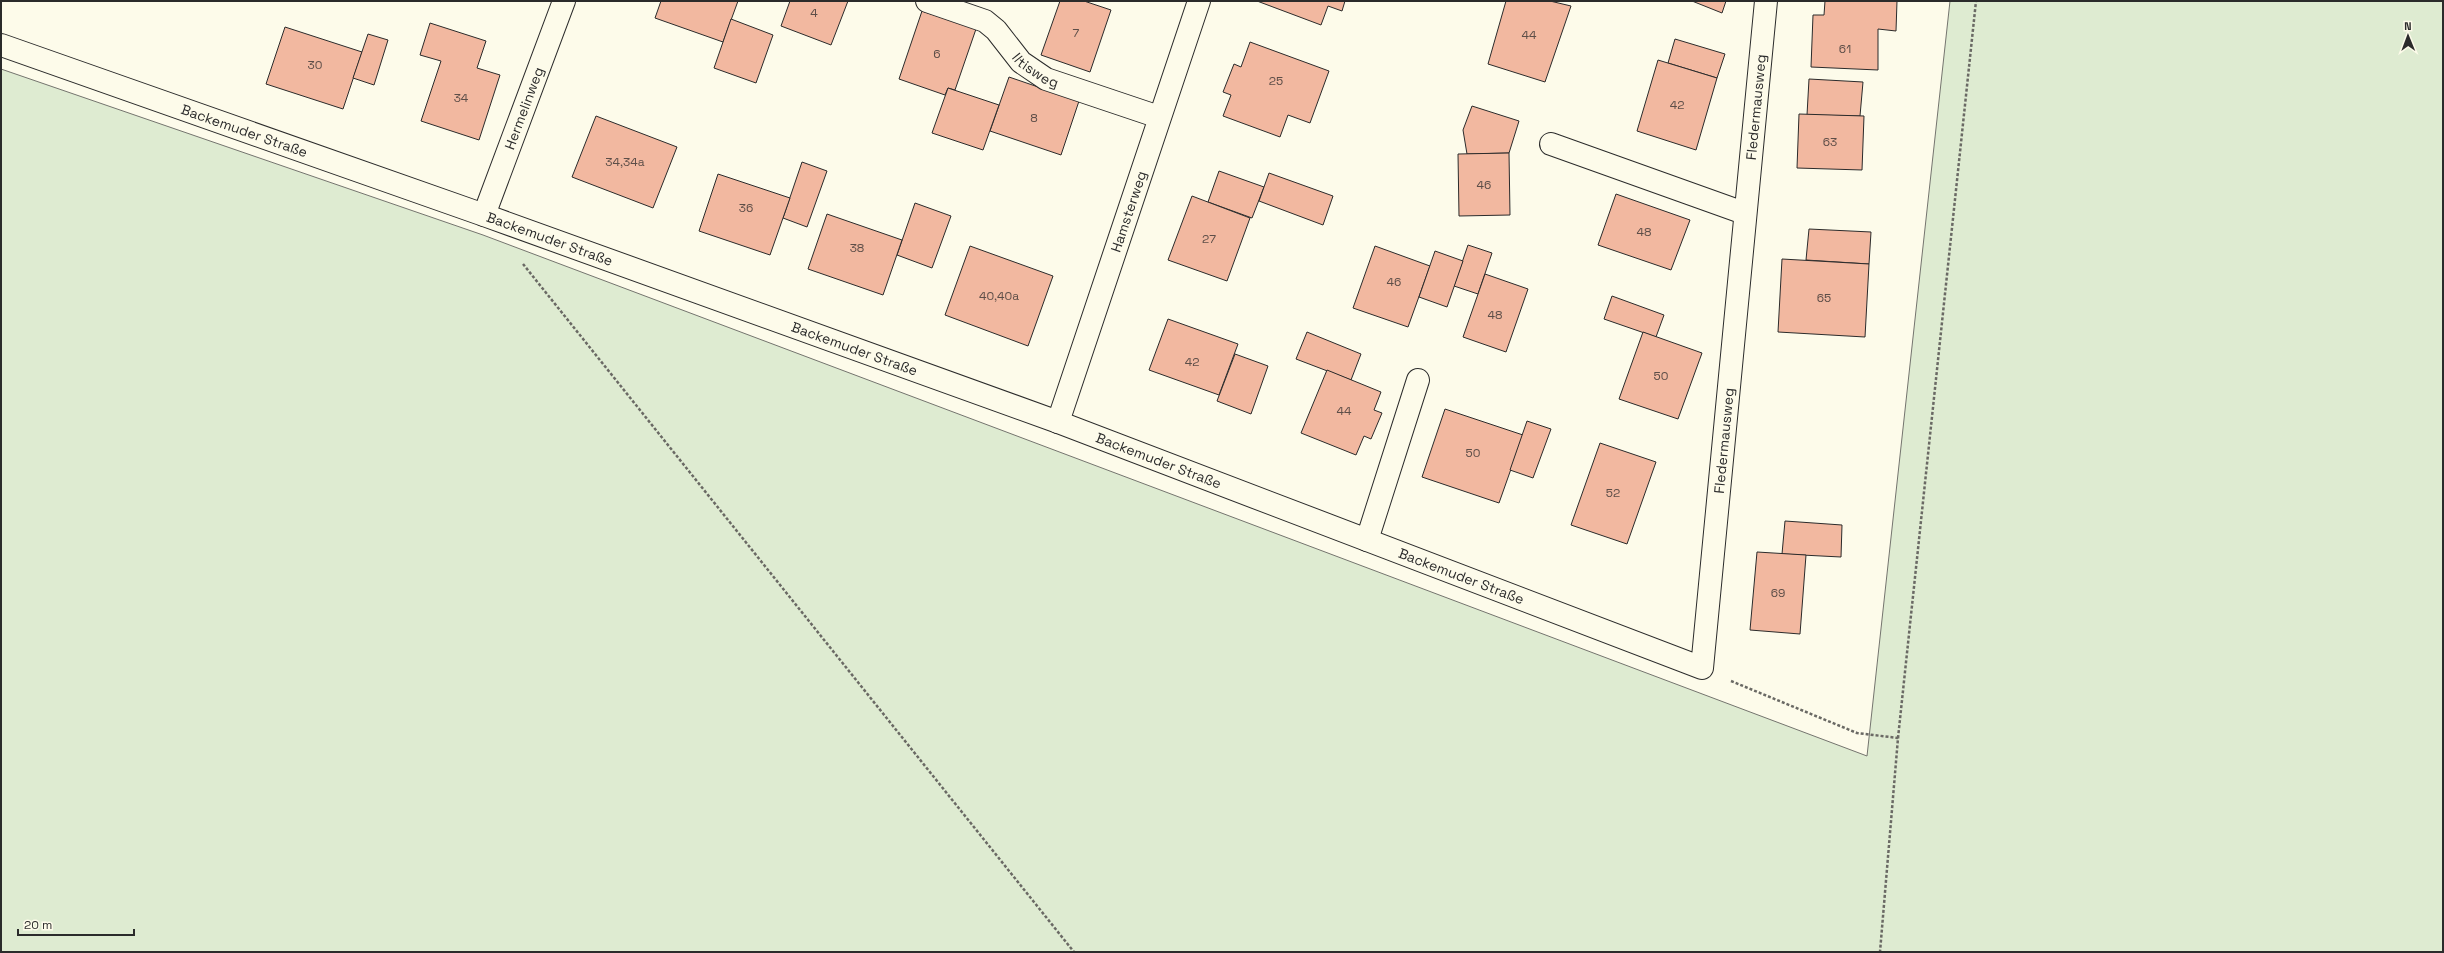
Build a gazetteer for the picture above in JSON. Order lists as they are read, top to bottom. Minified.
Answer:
{"streets":{"street":["Iltisweg","Fledermausweg","Hermelinweg","Backemuder Straße","Hamsterweg"]},"crossings":[["Iltisweg","Hamsterweg"],["Fledermausweg","Backemuder Straße"],["Hermelinweg","Backemuder Straße"],["Backemuder Straße","Hamsterweg"]],"house_numbers":["4","7","44","61","6","30","25","34","42","8","63","34,34a","46","36","48","27","38","46","40,40a","65","48","42","50","44","50","52","69"],"scale_bar":"20 m","north":"top"}
